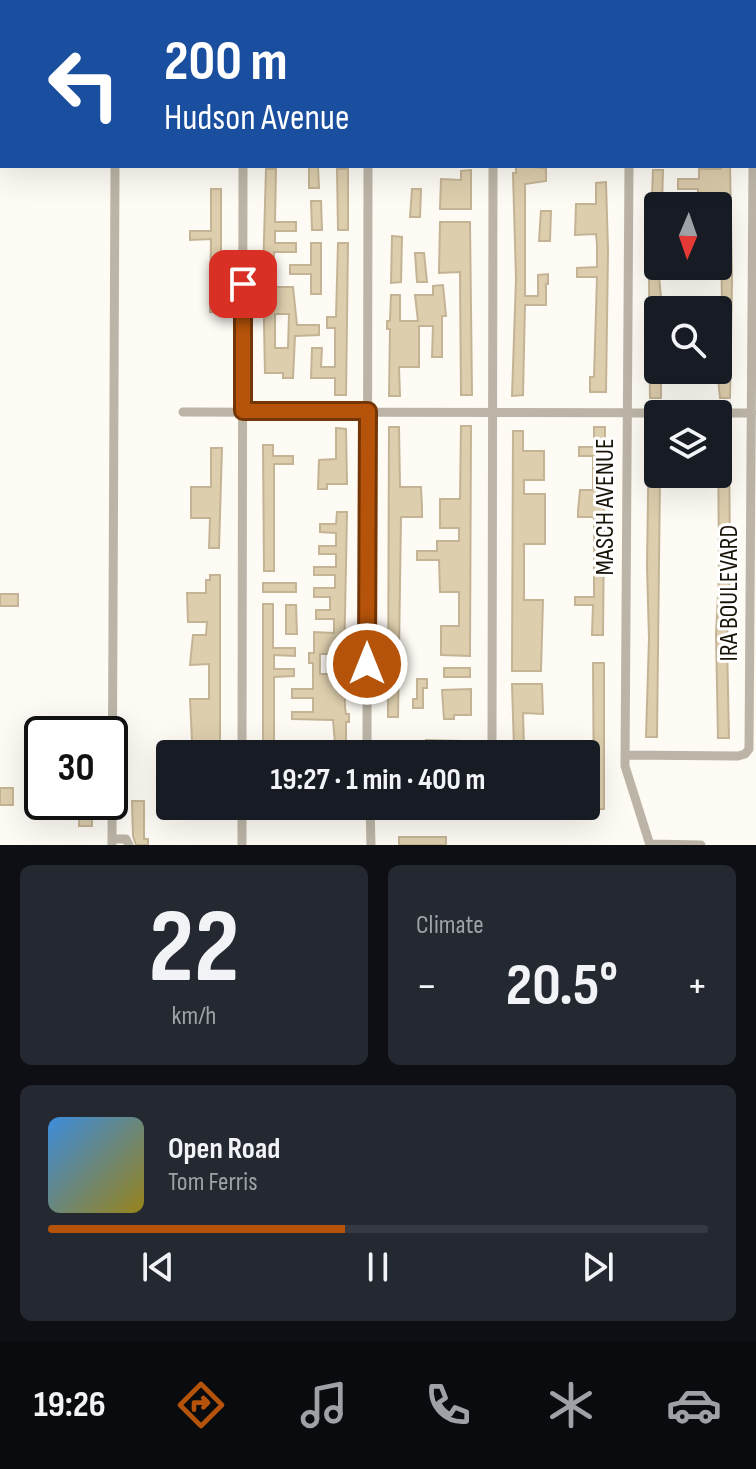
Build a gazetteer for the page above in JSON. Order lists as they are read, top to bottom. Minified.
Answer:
{"streets":{"street":["MASCH AVENUE","IRA BOULEVARD"]},"crossings":[["MASCH AVENUE","IRA BOULEVARD"]],"north":"bottom","page":{"turn":["200 m","Hudson Avenue"],"limit":"30","trip":"19:27 · 1 min · 400 m","tile":[["22","km/h"],"Climate"],"heat":["−","20.5°","+"],"song":["Open Road","Tom Ferris"],"tabs":"19:26"}}
